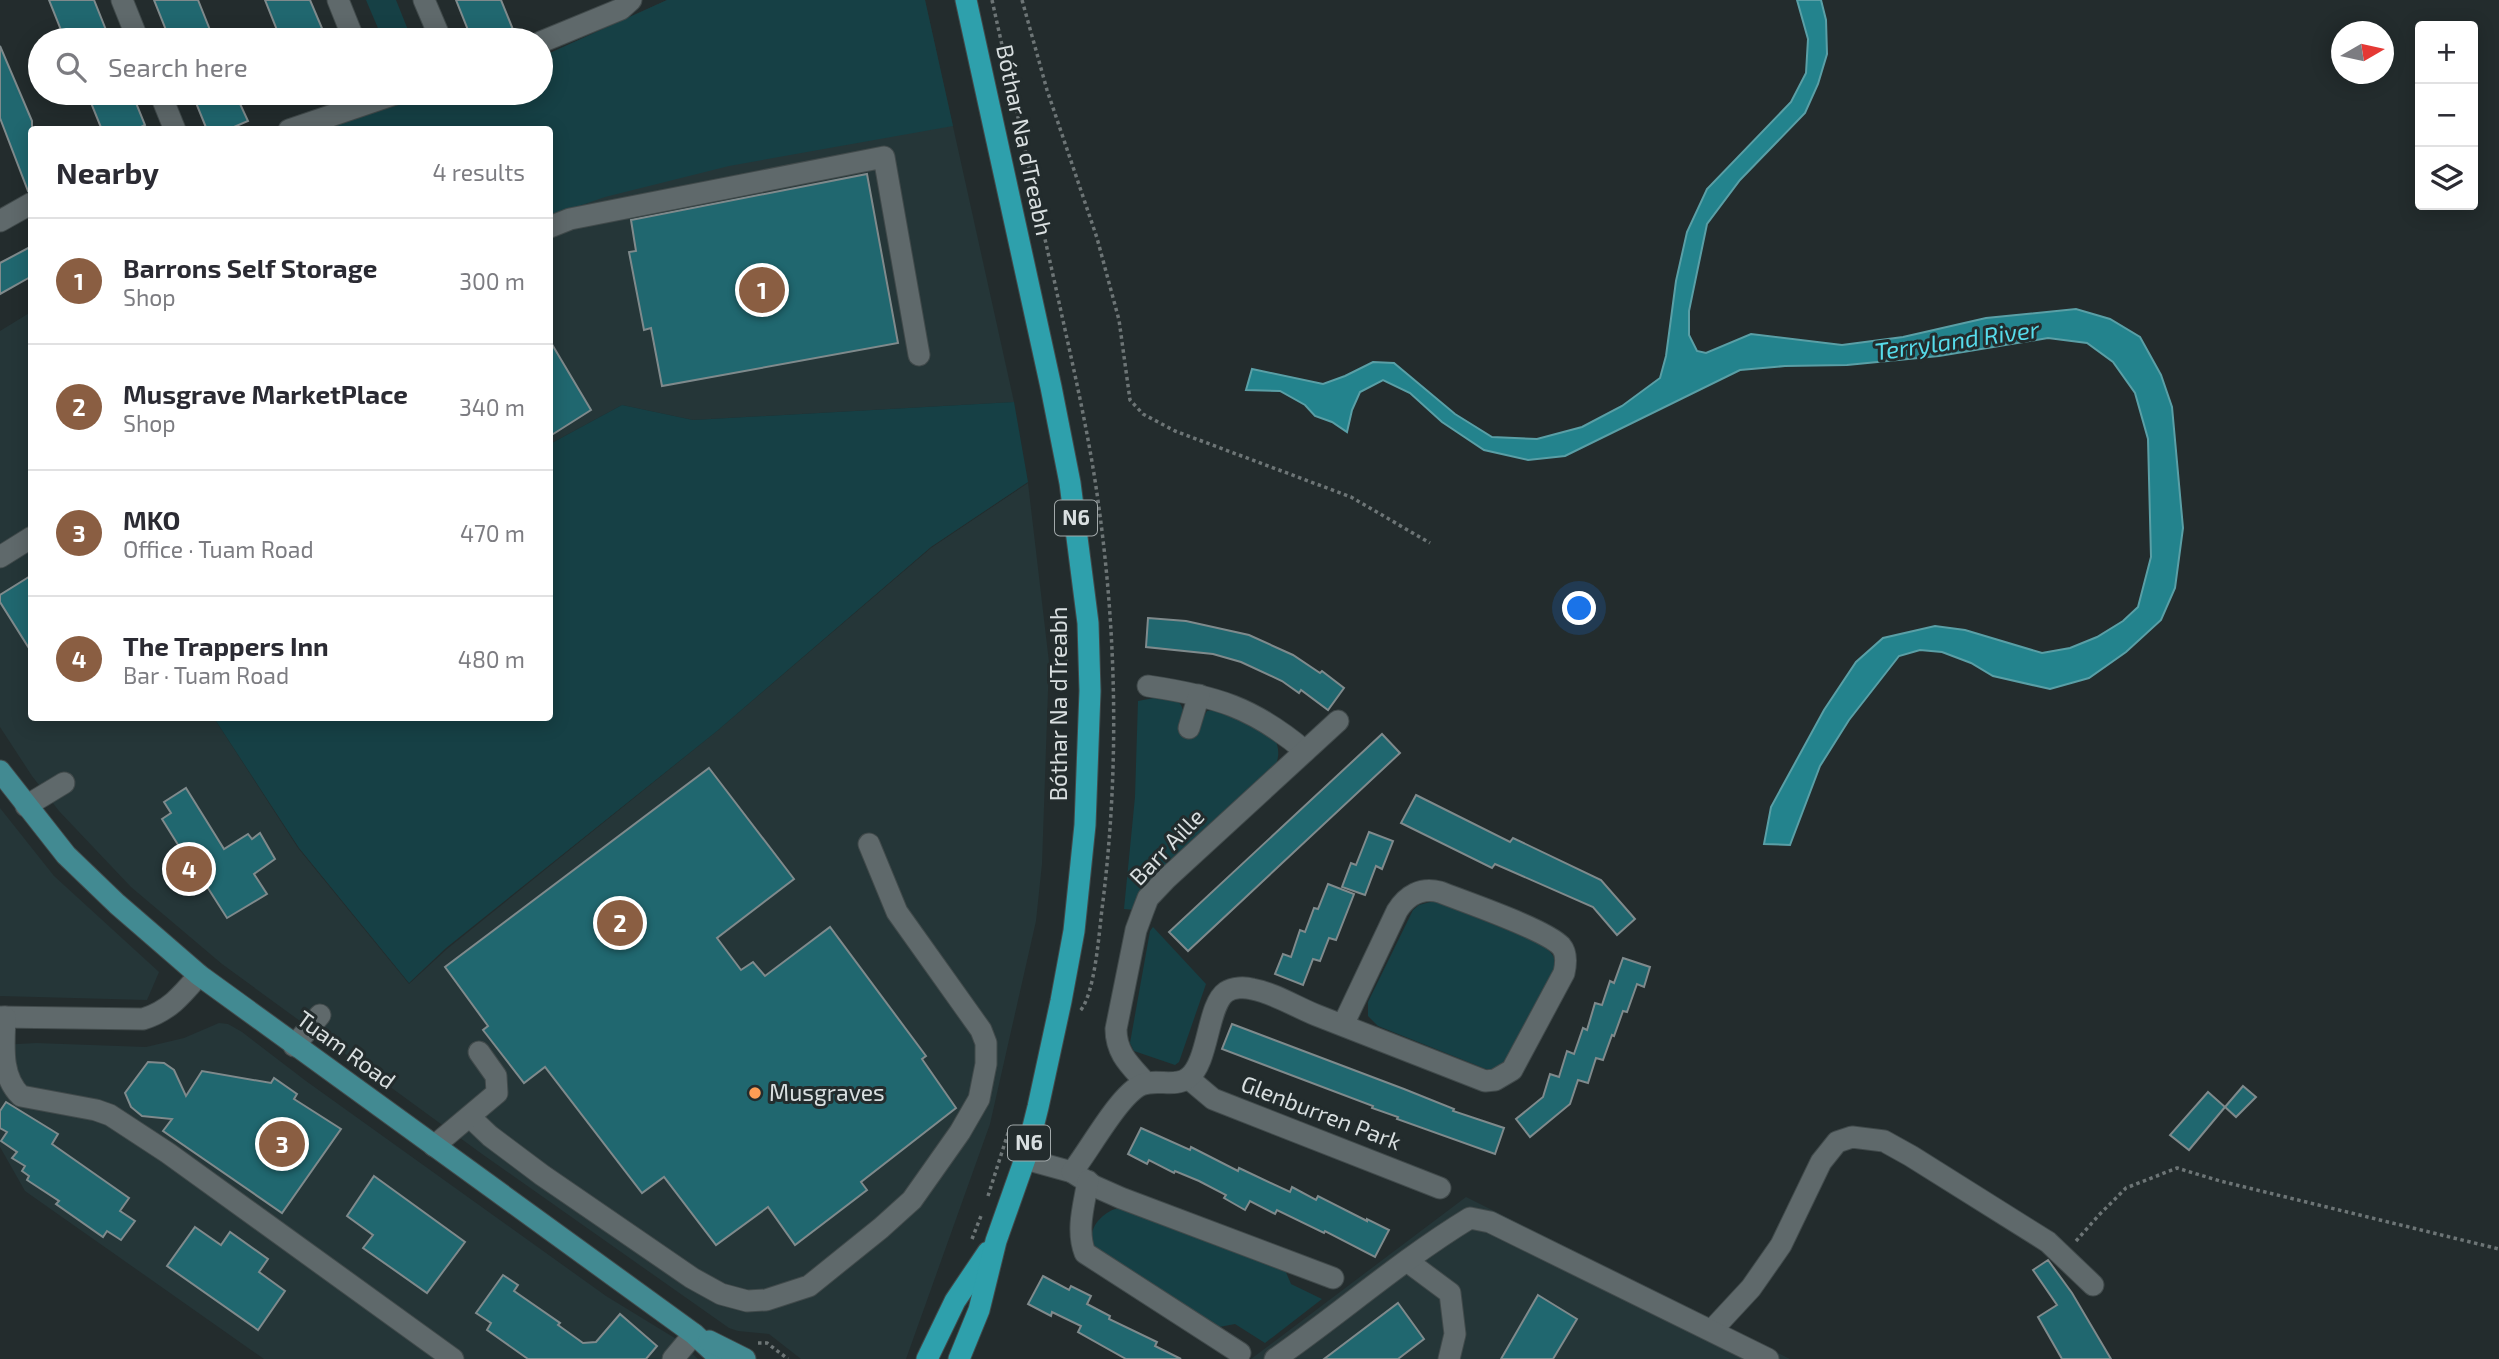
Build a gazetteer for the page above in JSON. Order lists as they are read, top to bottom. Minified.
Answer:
{"streets":{"highway":["Bóthar Na dTreabh","N6"],"main road":["Tuam Road"],"street":["Barr Aille","Glenburren Park"]},"water":["Terryland River"],"places":["Musgraves"],"north":"right","page":{"map_buttons":["+","−"],"search":"Search here","heading":["Nearby","4 results"],"list":[{"mark":"1","name":"Barrons Self Storage","note":"Shop","value":"300 m"},{"mark":"2","name":"Musgrave MarketPlace","note":"Shop","value":"340 m"},{"mark":"3","name":"MKO","note":"Office · Tuam Road","value":"470 m"},{"mark":"4","name":"The Trappers Inn","note":"Bar · Tuam Road","value":"480 m"}],"pins":["1","4","2","3"]}}
